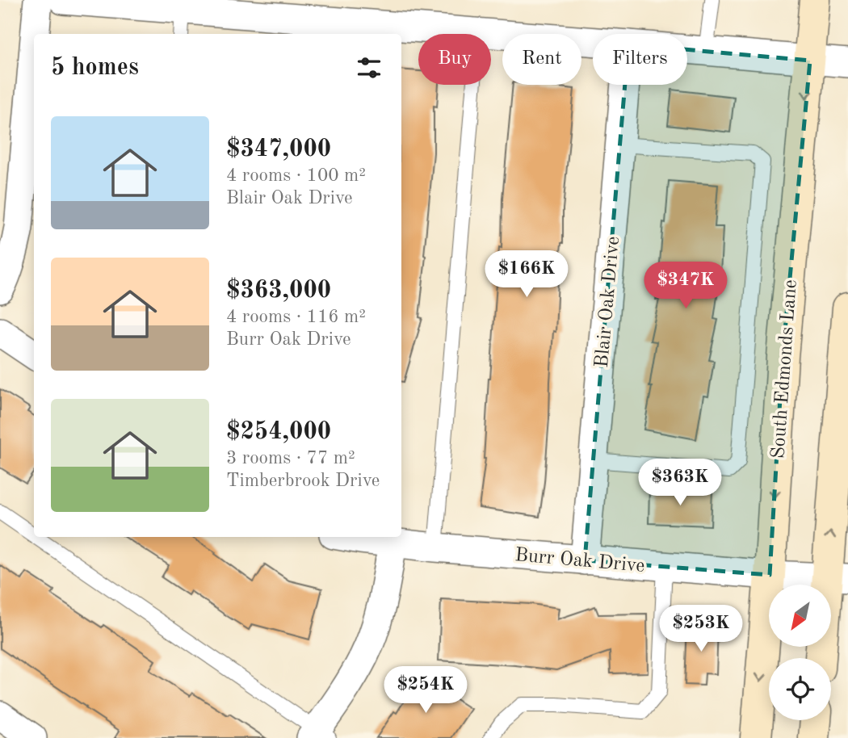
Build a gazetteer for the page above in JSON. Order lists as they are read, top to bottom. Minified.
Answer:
{"streets":{"main road":["South Edmonds Lane"],"street":["Blair Oak Drive","Burr Oak Drive"]},"crossings":[["Blair Oak Drive","Burr Oak Drive"],["South Edmonds Lane","Burr Oak Drive"]],"north":"bottom left","page":{"chip":["Buy","Rent","Filters"],"heading":"5 homes","list":[{"name":"$347,000","note":"4 rooms · 100 m² · Blair Oak Drive"},{"name":"$363,000","note":"4 rooms · 116 m² · Burr Oak Drive"},{"name":"$254,000","note":"3 rooms · 77 m² · Timberbrook Drive"}],"price":["$166K","$347K","$363K","$253K","$254K"]}}
